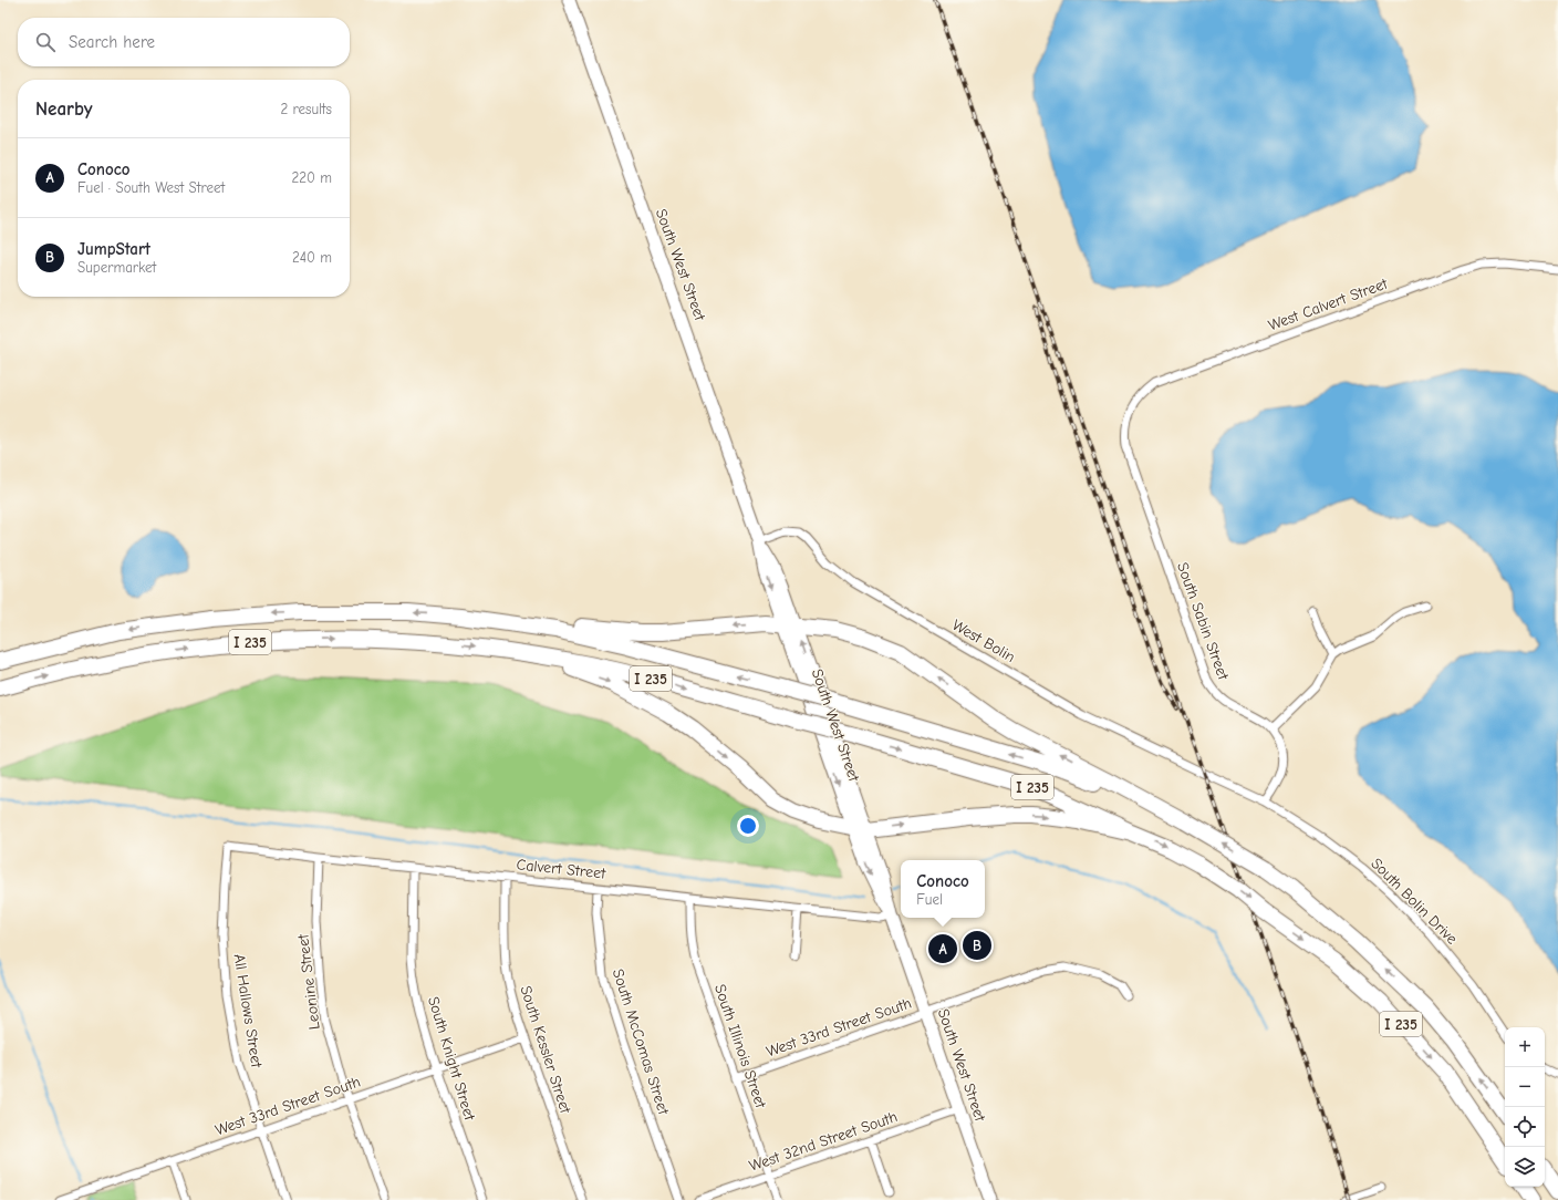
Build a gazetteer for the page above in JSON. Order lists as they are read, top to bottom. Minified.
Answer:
{"streets":{"highway":["I 235"],"street":["South West Street","West Calvert Street","South Sabin Street","West Bolin","Calvert Street","South Bolin Drive","Leonine Street","All Hallows Street","West 33rd Street South","South McComas Street","South Illinois Street","South Kessler Street","South Knight Street","West 32nd Street South"]},"crossings":[["South West Street","West Bolin"],["South West Street","Calvert Street"],["South West Street","West 33rd Street South"],["South West Street","West 32nd Street South"],["West Calvert Street","South Sabin Street"],["West Bolin","South Bolin Drive"],["Calvert Street","Leonine Street"],["Calvert Street","All Hallows Street"],["Calvert Street","South McComas Street"],["Calvert Street","South Illinois Street"],["Calvert Street","South Kessler Street"],["Calvert Street","South Knight Street"],["Leonine Street","West 33rd Street South"],["All Hallows Street","West 33rd Street South"],["West 33rd Street South","South Illinois Street"],["West 33rd Street South","South Kessler Street"],["West 33rd Street South","South Knight Street"],["South Illinois Street","West 32nd Street South"]],"page":{"search":"Search here","heading":["Nearby","2 results"],"list":[{"mark":"A","name":"Conoco","note":"Fuel · South West Street","value":"220 m"},{"mark":"B","name":"JumpStart","note":"Supermarket","value":"240 m"}],"popup":["Conoco","Fuel"],"pins":["B","A"],"map_buttons":["+","−"]}}
